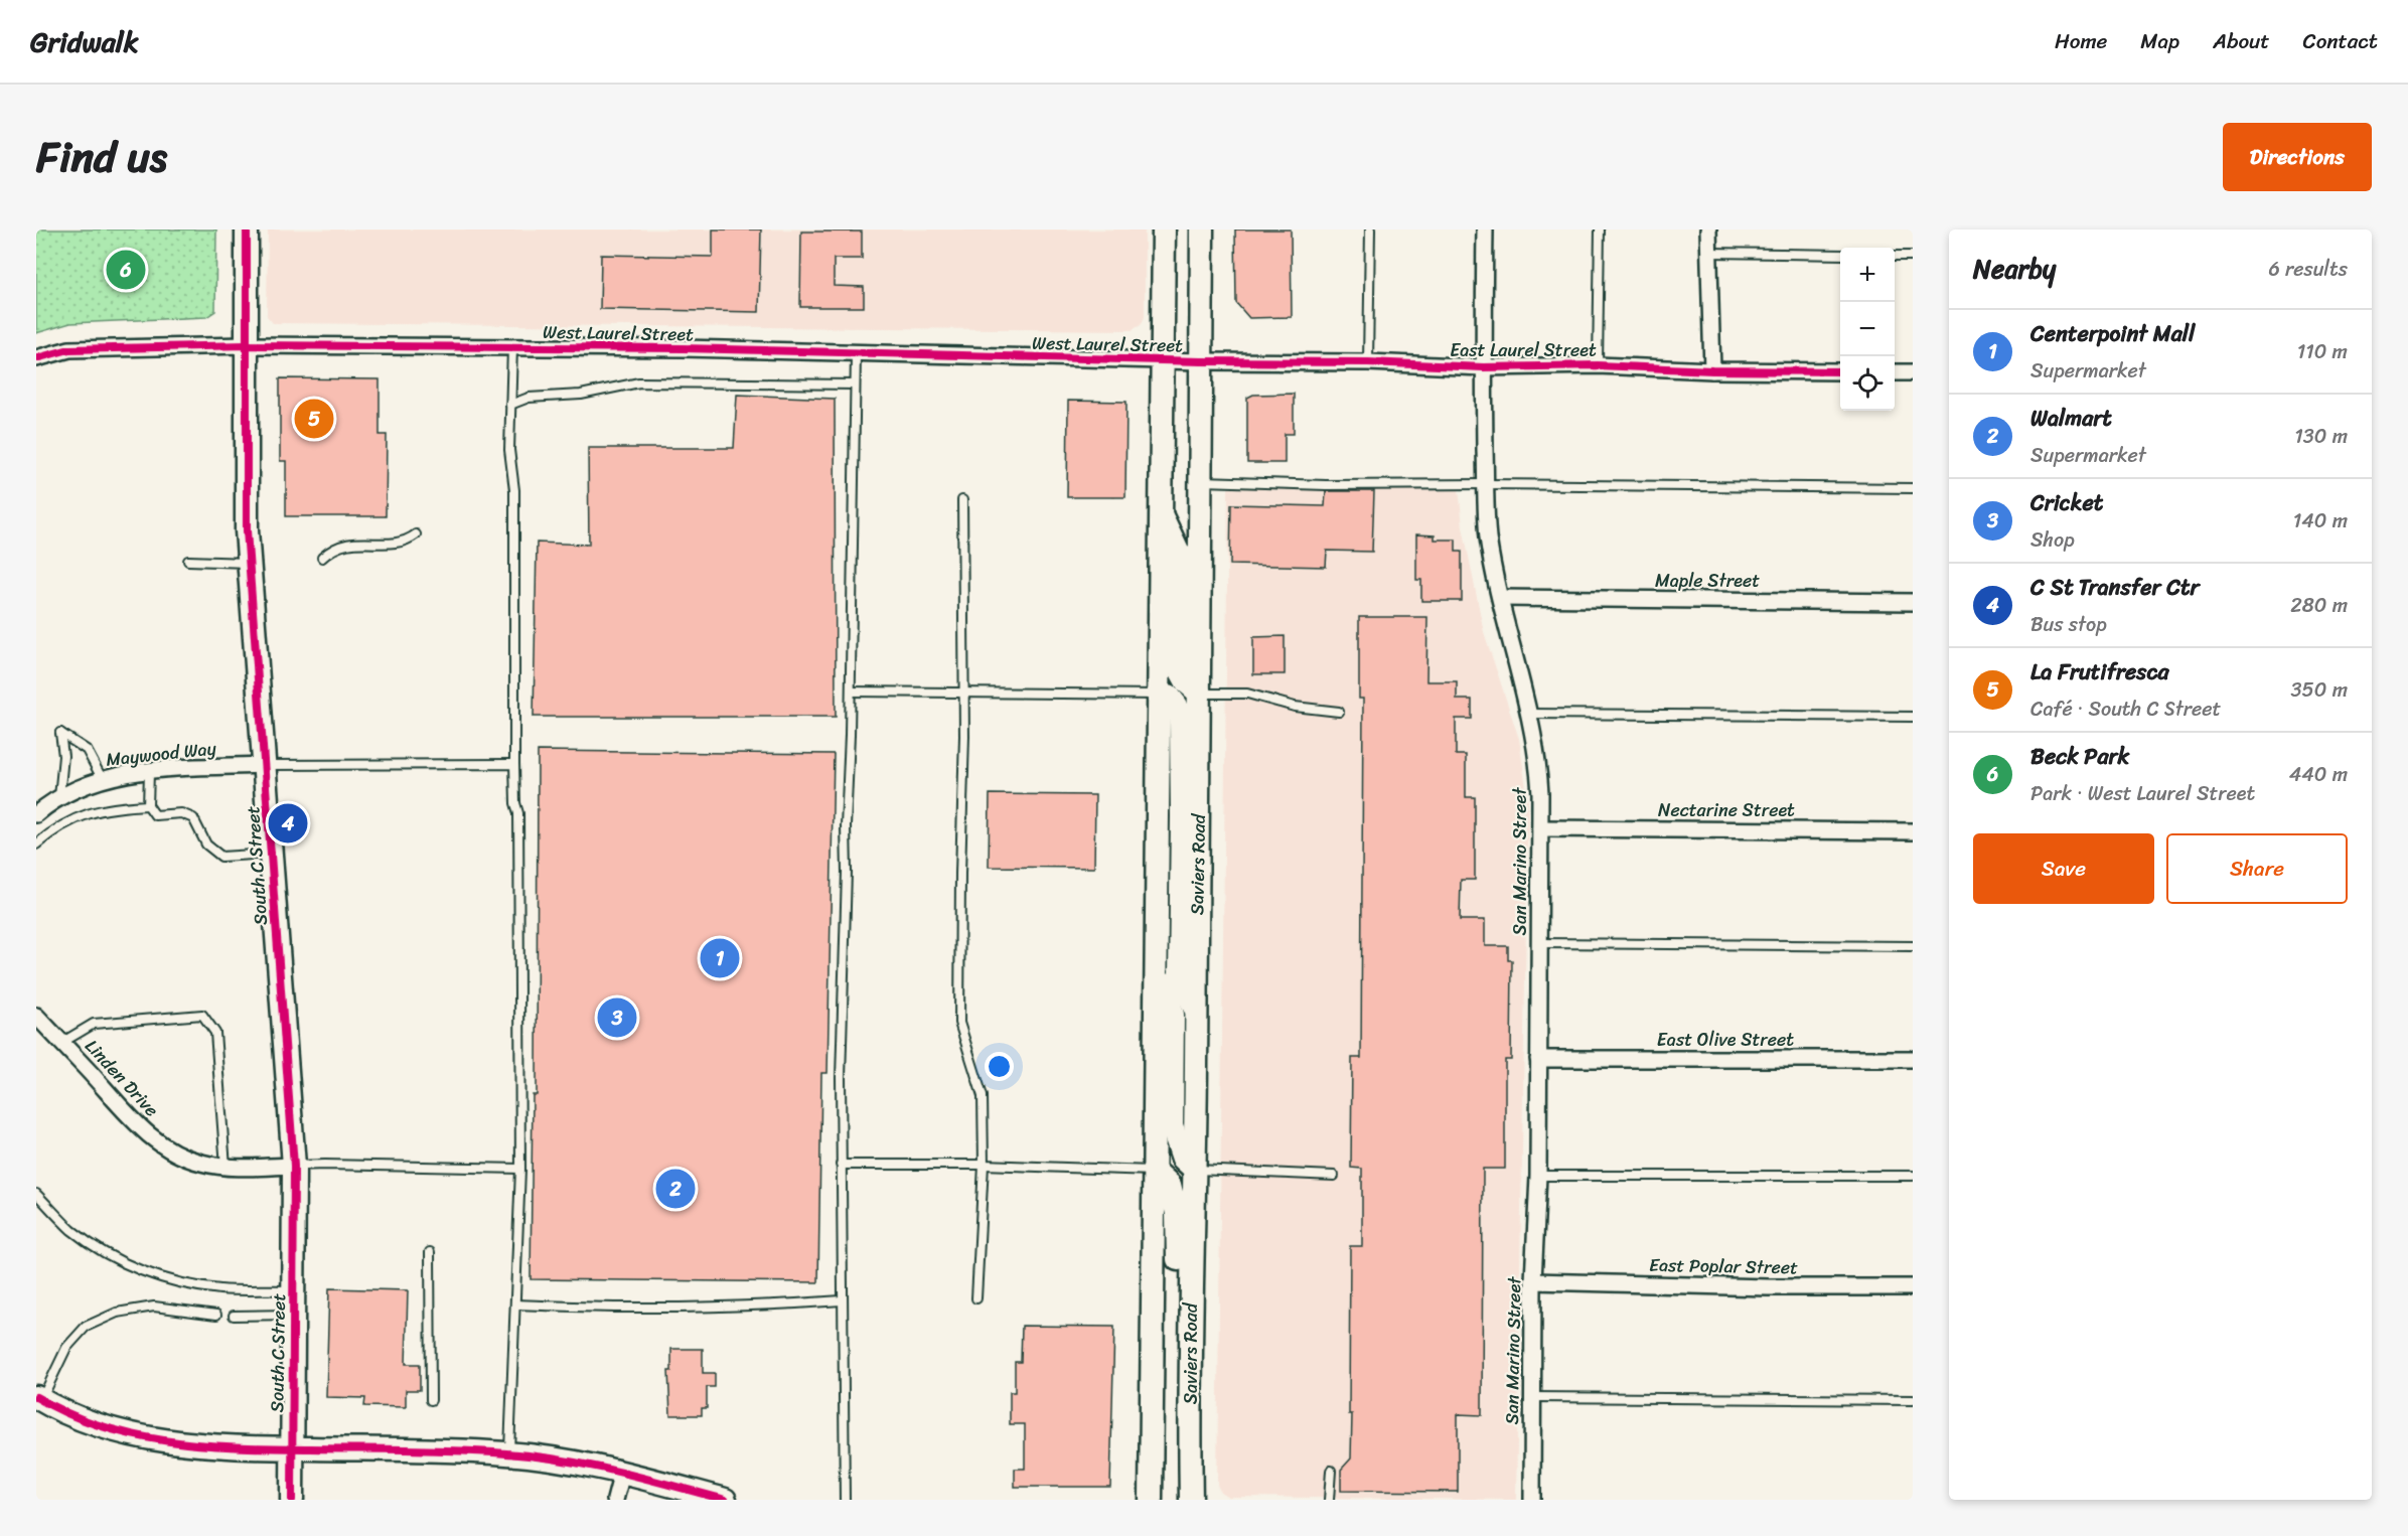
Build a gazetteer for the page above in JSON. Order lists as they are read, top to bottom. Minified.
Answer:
{"streets":{"main road":["Saviers Road","South C Street"],"street":["West Laurel Street","East Laurel Street","Maple Street","Maywood Way","Nectarine Street","San Marino Street","East Olive Street","Linden Drive","East Poplar Street"]},"crossings":[["West Laurel Street","East Laurel Street"],["West Laurel Street","Saviers Road"],["West Laurel Street","South C Street"],["East Laurel Street","San Marino Street"],["East Laurel Street","Saviers Road"],["Maple Street","San Marino Street"],["Maywood Way","South C Street"],["Nectarine Street","San Marino Street"],["San Marino Street","East Olive Street"],["San Marino Street","East Poplar Street"],["South C Street","Linden Drive"]],"page":{"header":"Gridwalk","nav":["Home","Map","About","Contact"],"title":"Find us","buttons":["Directions",["Save","Share"]],"heading":["Nearby","6 results"],"map_buttons":["+","−"],"pins":["6","5","4","1","3","2"],"list":[{"mark":"1","name":"Centerpoint Mall","note":"Supermarket","value":"110 m"},{"mark":"2","name":"Walmart","note":"Supermarket","value":"130 m"},{"mark":"3","name":"Cricket","note":"Shop","value":"140 m"},{"mark":"4","name":"C St Transfer Ctr","note":"Bus stop","value":"280 m"},{"mark":"5","name":"La Frutifresca","note":"Café · South C Street","value":"350 m"},{"mark":"6","name":"Beck Park","note":"Park · West Laurel Street","value":"440 m"}]}}
